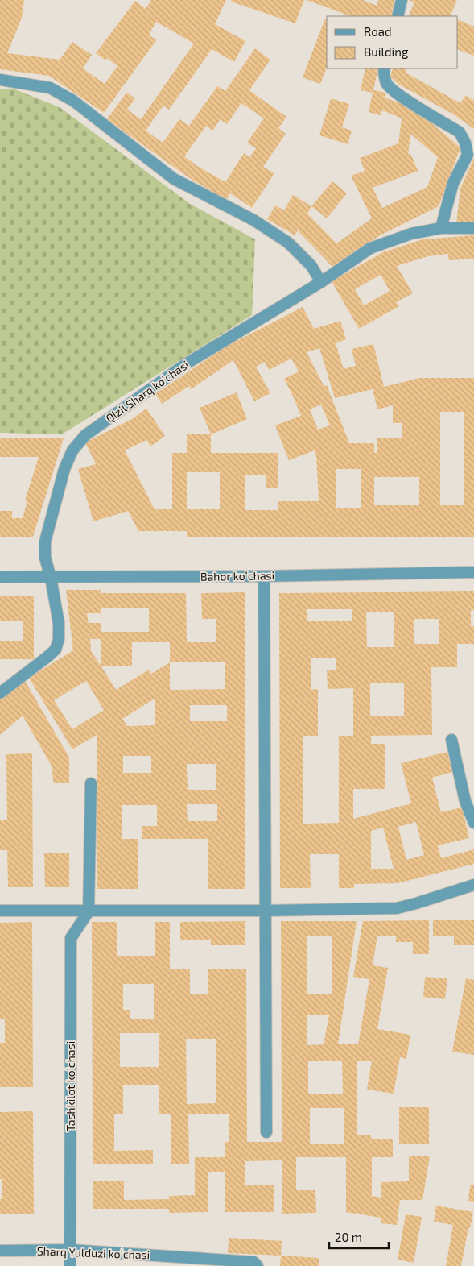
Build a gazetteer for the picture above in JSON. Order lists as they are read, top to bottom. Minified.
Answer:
{"streets":{"street":["Qizil Sharq koʻchasi","Bahor koʻchasi","Tashkilot koʻchasi","Sharq Yulduzi koʻchasi"]},"crossings":[["Qizil Sharq koʻchasi","Bahor koʻchasi"],["Tashkilot koʻchasi","Sharq Yulduzi koʻchasi"]],"legend":["Road","Building"],"scale_bar":"20 m"}
